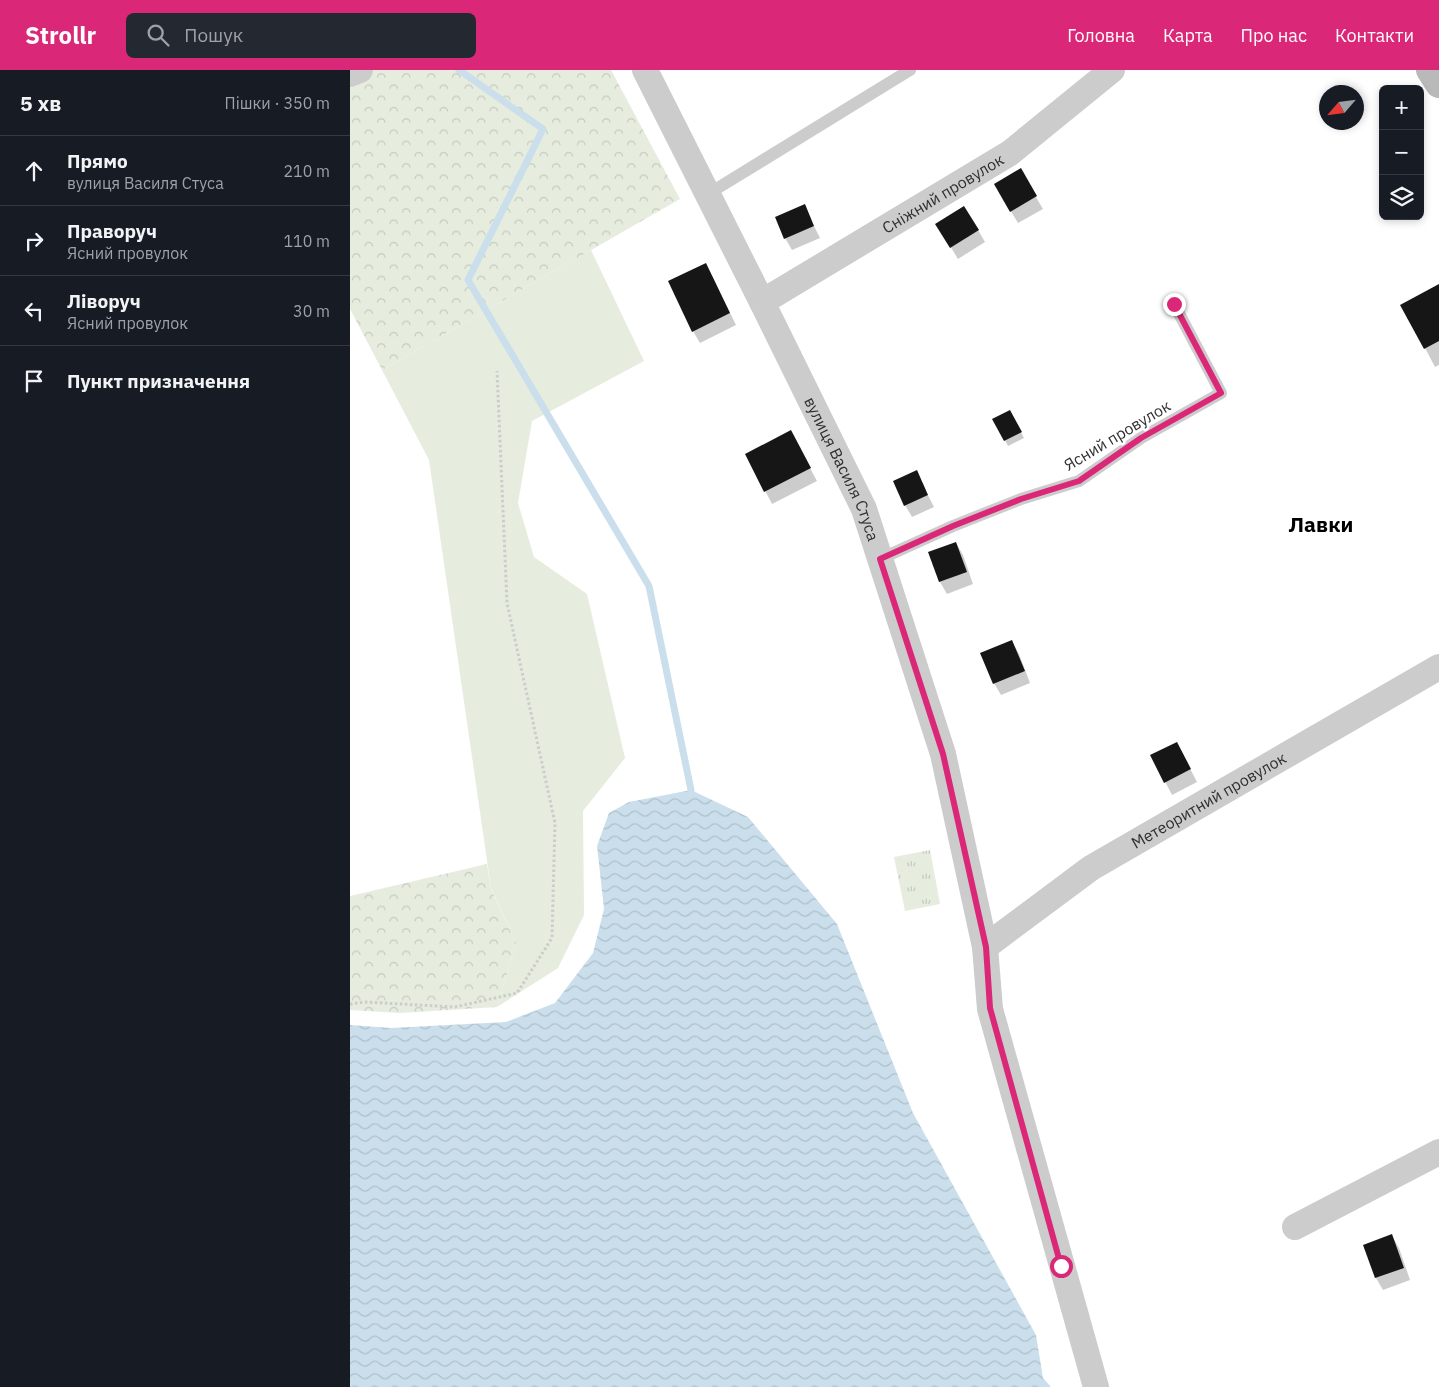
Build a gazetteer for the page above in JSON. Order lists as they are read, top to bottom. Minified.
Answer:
{"streets":{"street":["Сніжний провулок","вулиця Василя Стуса","Метеоритний провулок"],"lane":["Ясний провулок"]},"crossings":[["Сніжний провулок","вулиця Василя Стуса"],["Ясний провулок","вулиця Василя Стуса"],["вулиця Василя Стуса","Метеоритний провулок"]],"districts":["Лавки"],"north":"bottom left","page":{"header":"Strollr","search":"Пошук","nav":["Головна","Карта","Про нас","Контакти"],"heading":["5 хв","Пішки · 350 m"],"map_buttons":["+","−"],"list":[["Прямо","вулиця Василя Стуса","210 m"],["Праворуч","Ясний провулок","110 m"],["Ліворуч","Ясний провулок","30 m"],"Пункт призначення"]}}
